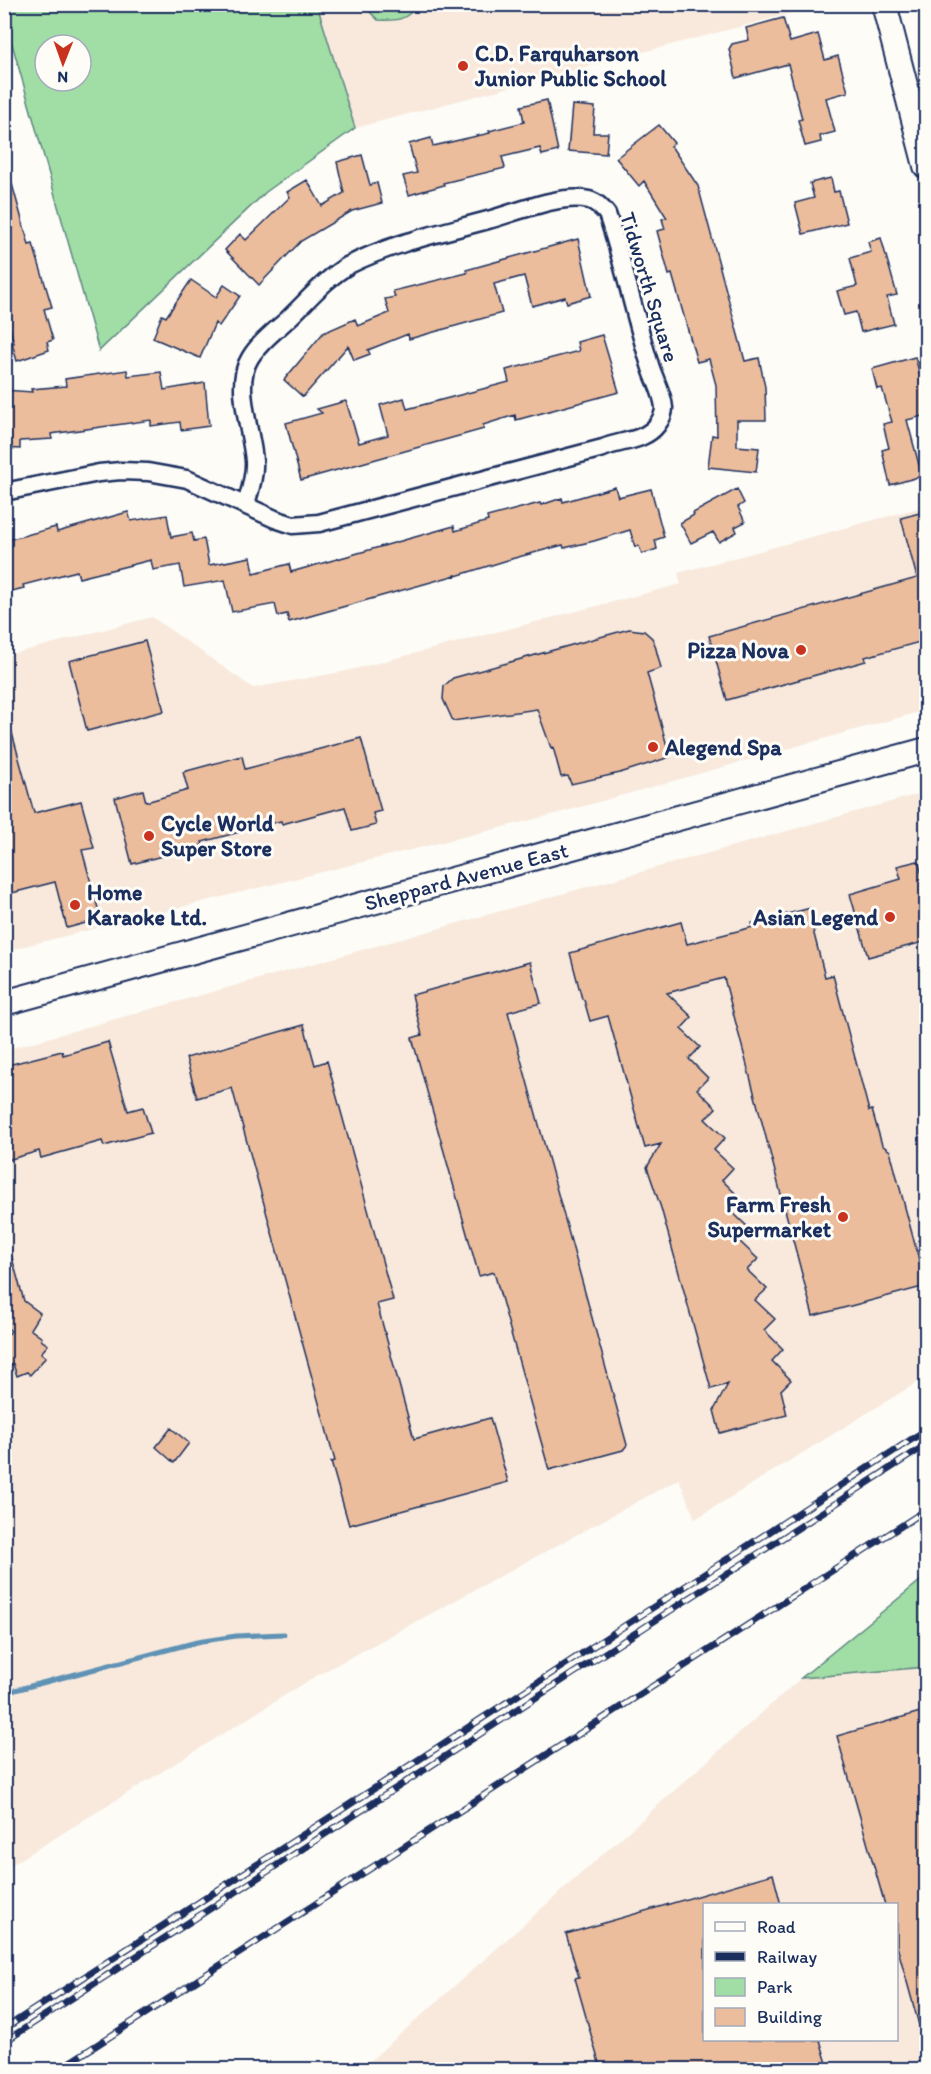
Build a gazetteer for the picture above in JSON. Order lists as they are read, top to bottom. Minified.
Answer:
{"streets":{"main road":["Sheppard Avenue East"],"street":["Tidworth Square"]},"places":["C.D. Farquharson Junior Public School","Pizza Nova","Alegend Spa","Cycle World Super Store","Home Karaoke Ltd.","Asian Legend","Farm Fresh Supermarket"],"legend":["Road","Railway","Park","Building"],"north":"bottom"}
